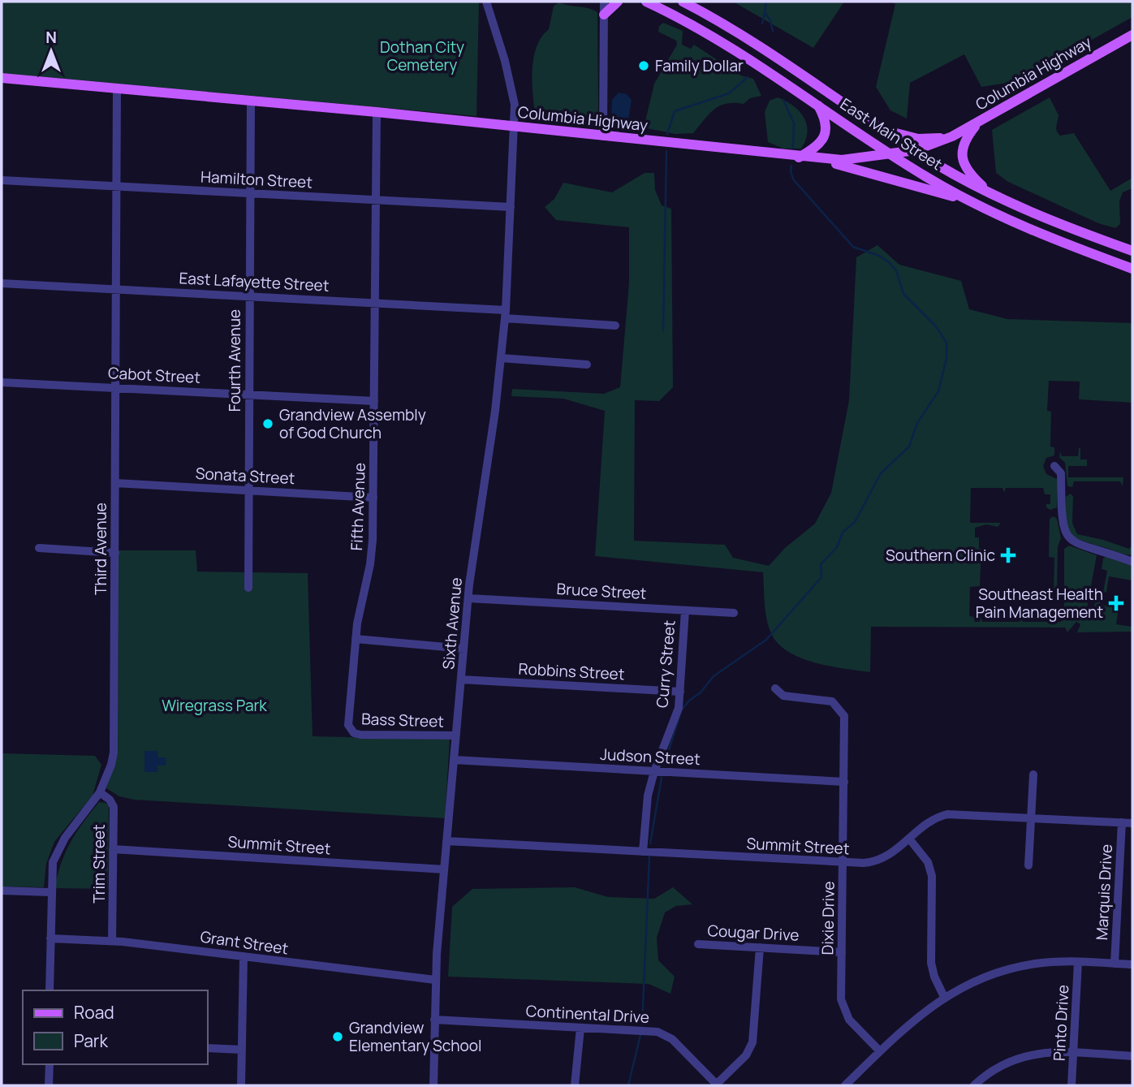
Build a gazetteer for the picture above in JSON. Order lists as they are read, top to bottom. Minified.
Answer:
{"streets":{"main road":["Columbia Highway","East Main Street"],"street":["Hamilton Street","East Lafayette Street","Fourth Avenue","Cabot Street","Sonata Street","Fifth Avenue","Third Avenue","Bruce Street","Sixth Avenue","Curry Street","Robbins Street","Bass Street","Judson Street","Summit Street","Trim Street","Marquis Drive","Dixie Drive","Cougar Drive","Grant Street","Continental Drive","Pinto Drive"]},"crossings":[["Columbia Highway","East Main Street"],["Columbia Highway","Fourth Avenue"],["Columbia Highway","Fifth Avenue"],["Columbia Highway","Third Avenue"],["Columbia Highway","Sixth Avenue"],["Hamilton Street","Fourth Avenue"],["Hamilton Street","Fifth Avenue"],["Hamilton Street","Third Avenue"],["Hamilton Street","Sixth Avenue"],["East Lafayette Street","Fourth Avenue"],["East Lafayette Street","Fifth Avenue"],["East Lafayette Street","Third Avenue"],["East Lafayette Street","Sixth Avenue"],["Fourth Avenue","Cabot Street"],["Fourth Avenue","Sonata Street"],["Cabot Street","Fifth Avenue"],["Cabot Street","Third Avenue"],["Sonata Street","Fifth Avenue"],["Sonata Street","Third Avenue"],["Fifth Avenue","Bass Street"],["Third Avenue","Trim Street"],["Third Avenue","Grant Street"],["Bruce Street","Sixth Avenue"],["Bruce Street","Curry Street"],["Sixth Avenue","Robbins Street"],["Sixth Avenue","Bass Street"],["Sixth Avenue","Judson Street"],["Sixth Avenue","Summit Street"],["Sixth Avenue","Grant Street"],["Sixth Avenue","Continental Drive"],["Curry Street","Robbins Street"],["Curry Street","Judson Street"],["Curry Street","Summit Street"],["Judson Street","Dixie Drive"],["Summit Street","Trim Street"],["Summit Street","Marquis Drive"],["Summit Street","Dixie Drive"],["Trim Street","Grant Street"],["Dixie Drive","Cougar Drive"]],"parks":["Dothan City Cemetery","Wiregrass Park"],"places":{"other":["Family Dollar","Grandview Assembly of God Church","Grandview Elementary School"],"health":["Southern Clinic","Southeast Health Pain Management"]},"legend":["Road","Park"],"north":"top"}
